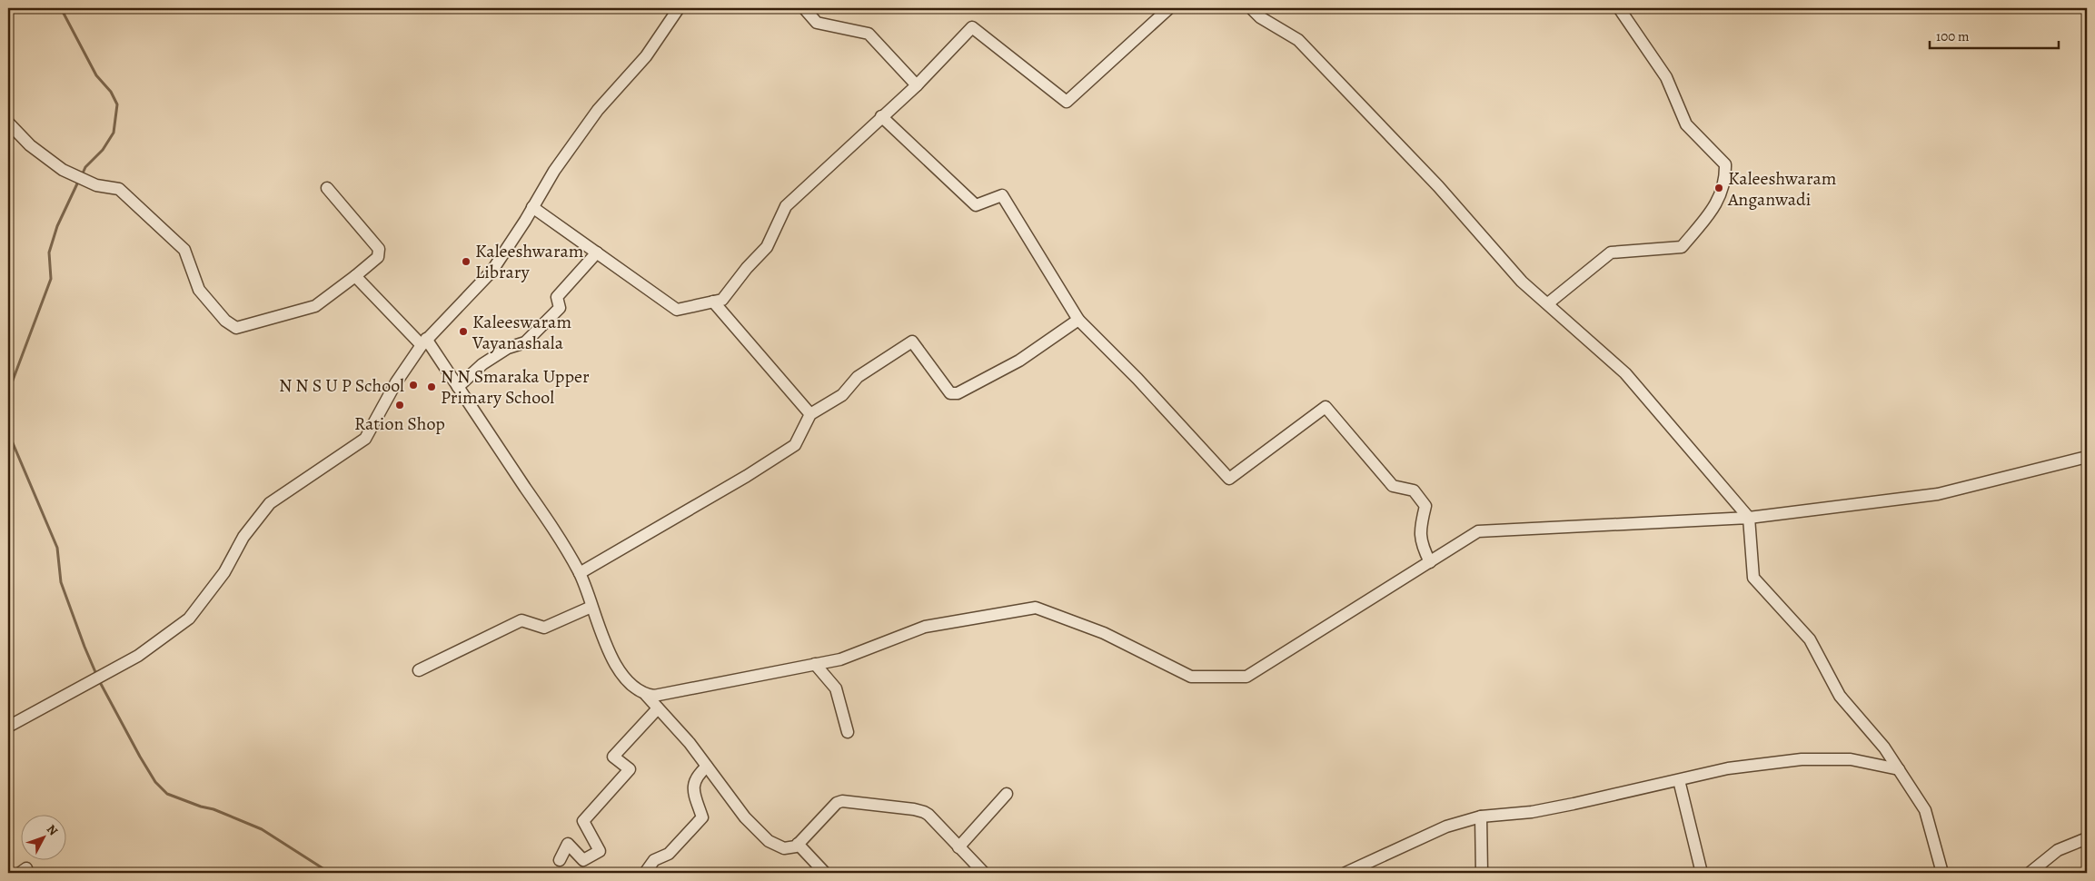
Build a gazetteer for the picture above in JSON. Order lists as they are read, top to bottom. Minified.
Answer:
{"places":["Kaleeshwaram Anganwadi","Kaleeshwaram Library","Kaleeswaram Vayanashala","N N S U P School","N N Smaraka Upper Primary School","Ration Shop"],"scale_bar":"100 m","north":"top right"}
